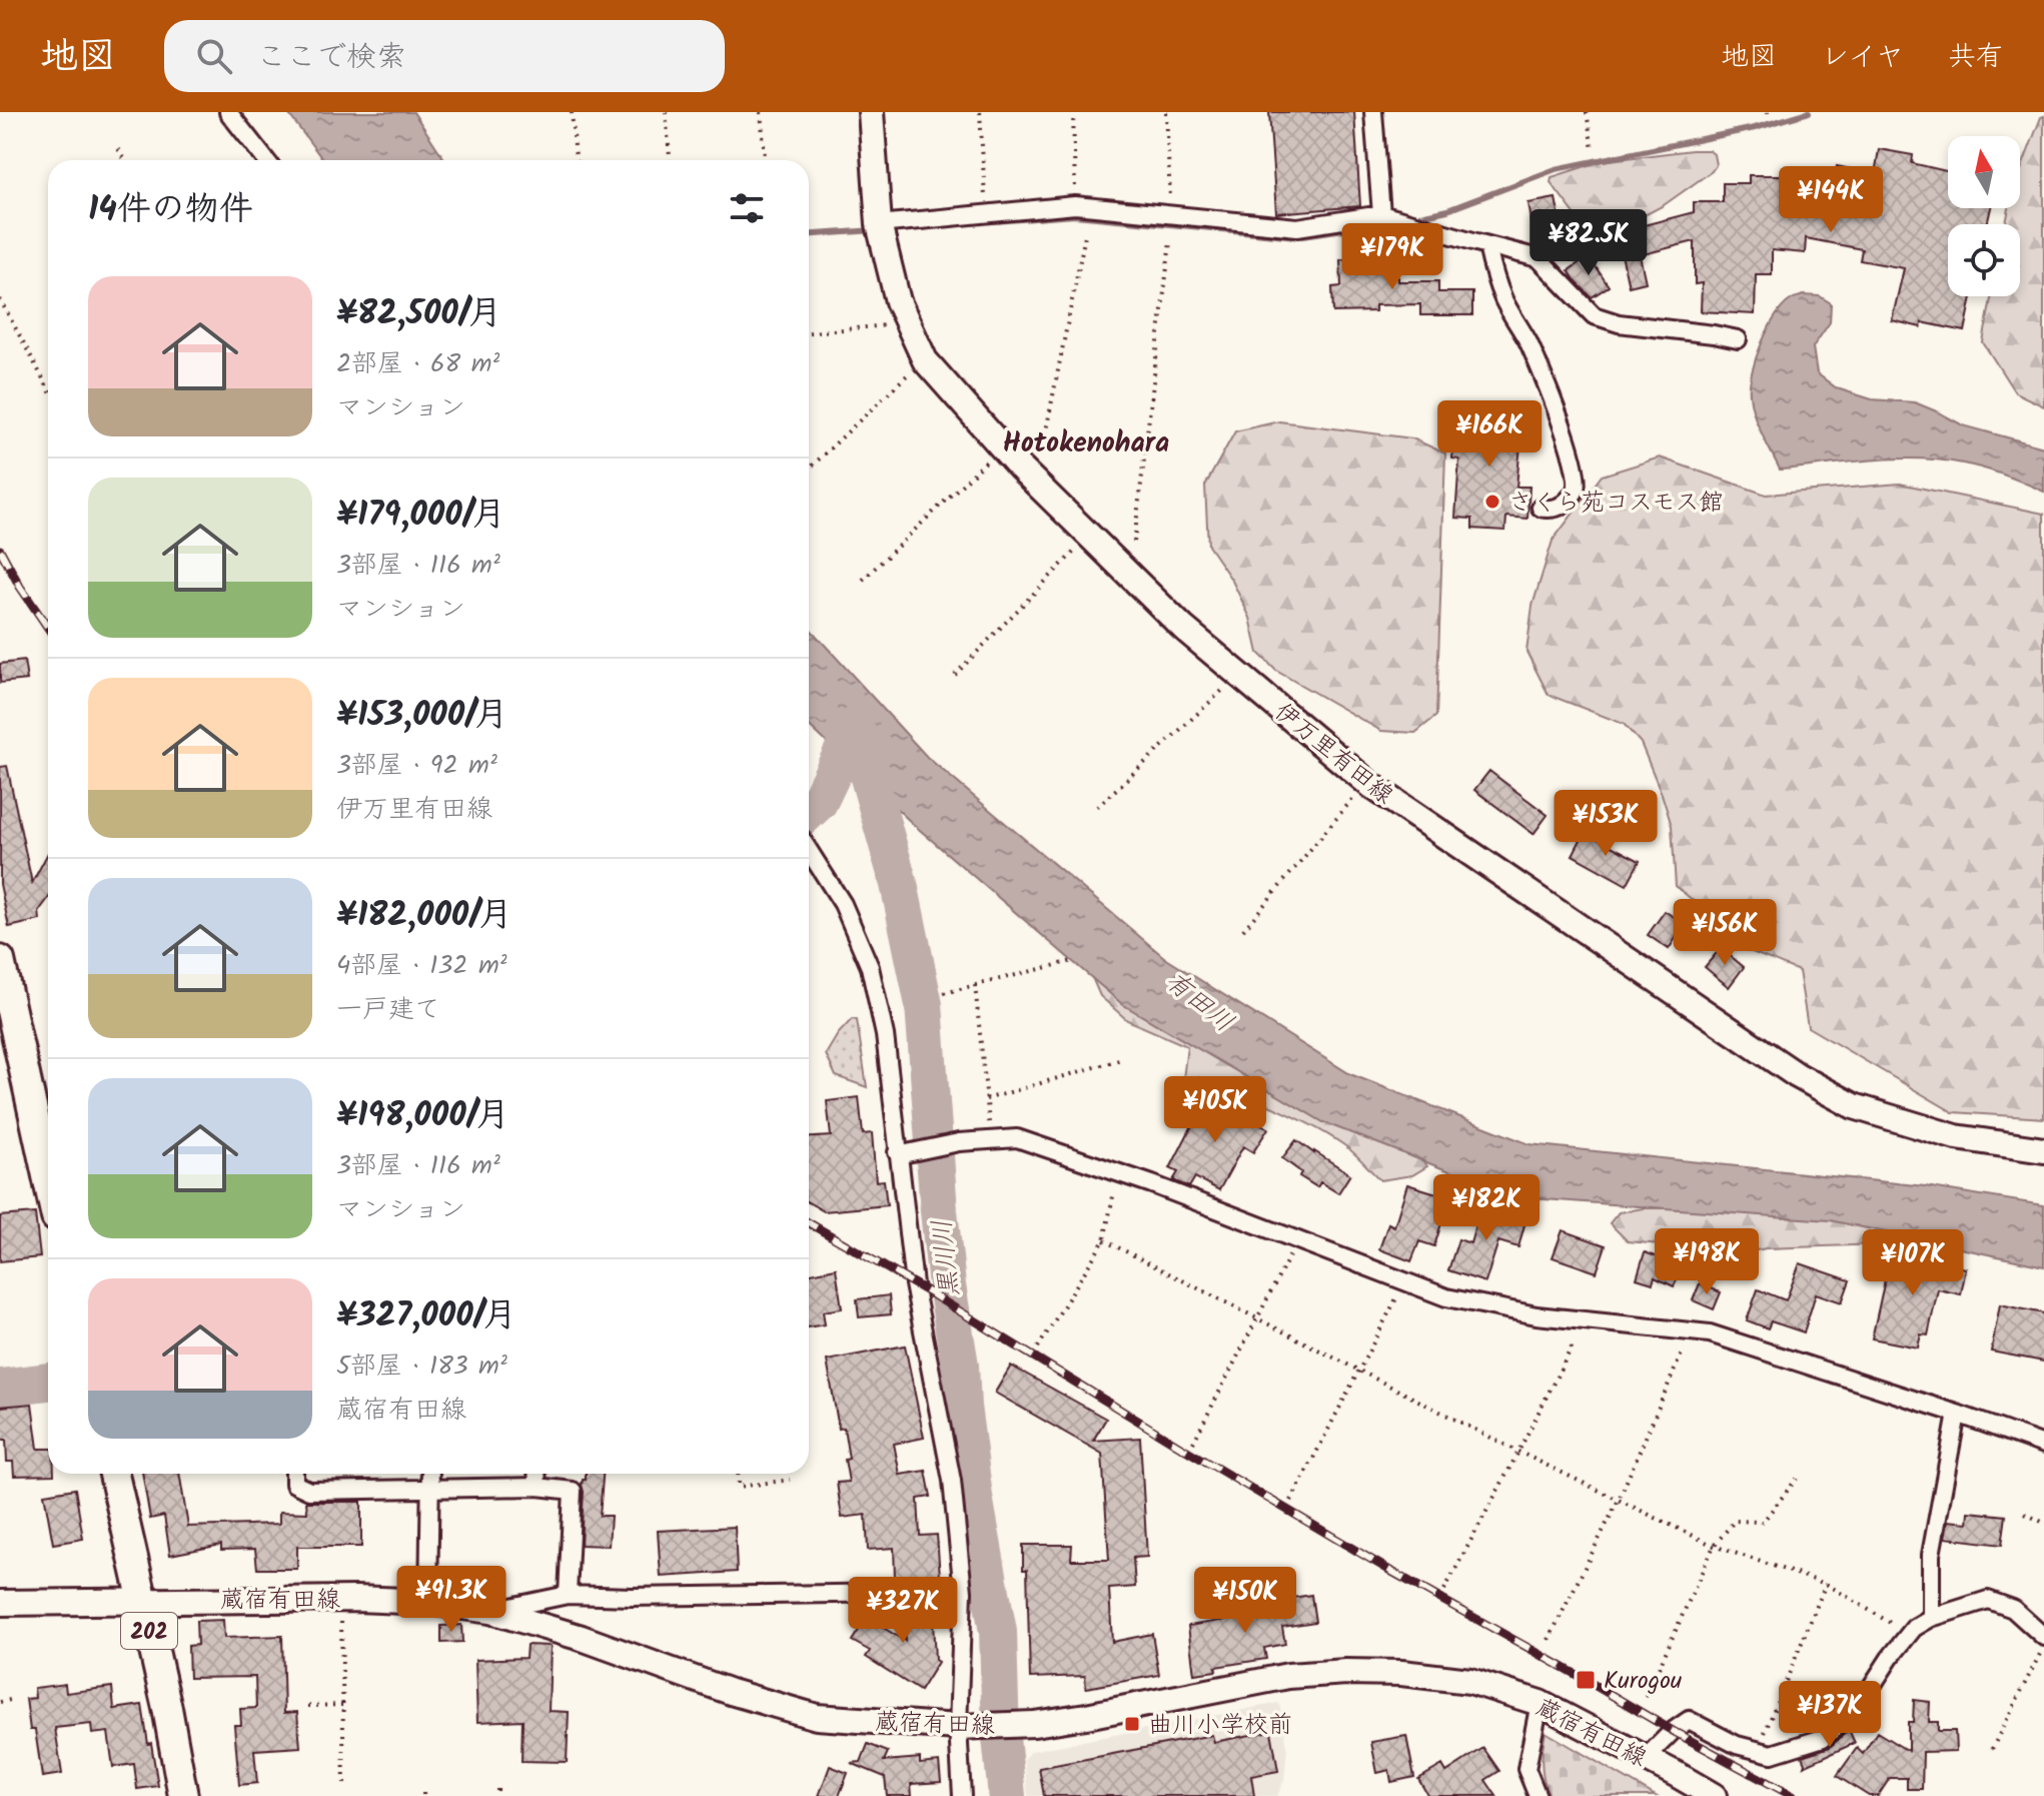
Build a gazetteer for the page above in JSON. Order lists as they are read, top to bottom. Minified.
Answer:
{"streets":{"highway":["202"],"main road":["伊万里有田線","蔵宿有田線"]},"crossings":[["蔵宿有田線","202"]],"districts":["Hotokenohara"],"water":["有田川","黒川川"],"places":{"other":["さくら苑コスモス館"],"transit":["Kurogou","曲川小学校前"]},"north":"top","page":{"header":"地図","search":"ここで検索","nav":["地図","レイヤ","共有"],"heading":"14件の物件","price":["¥144K","¥82.5K","¥179K","¥166K","¥153K","¥156K","¥105K","¥182K","¥198K","¥107K","¥91.3K","¥150K","¥327K","¥137K"],"list":[{"name":"¥82,500/月","note":"2部屋 · 68 m² · マンション"},{"name":"¥179,000/月","note":"3部屋 · 116 m² · マンション"},{"name":"¥153,000/月","note":"3部屋 · 92 m² · 伊万里有田線"},{"name":"¥182,000/月","note":"4部屋 · 132 m² · 一戸建て"},{"name":"¥198,000/月","note":"3部屋 · 116 m² · マンション"},{"name":"¥327,000/月","note":"5部屋 · 183 m² · 蔵宿有田線"}]}}
